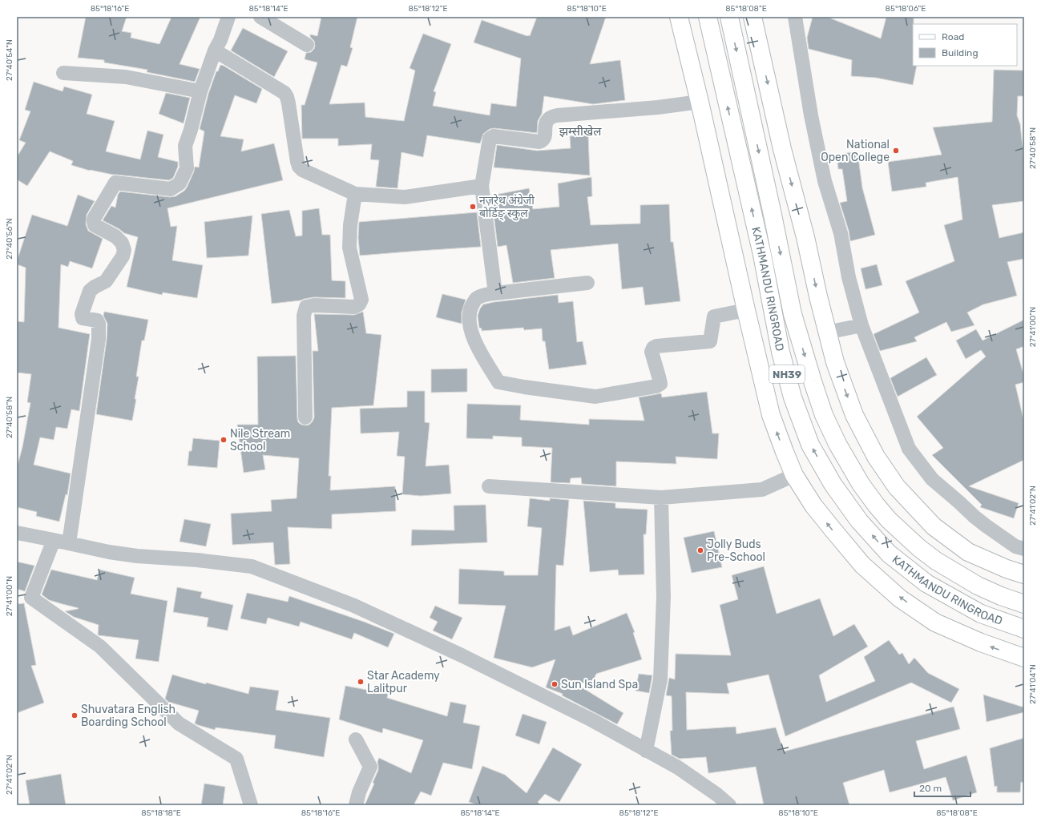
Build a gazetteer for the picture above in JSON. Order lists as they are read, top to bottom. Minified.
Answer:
{"streets":{"main road":["KATHMANDU RINGROAD","NH39"]},"districts":["झम्सीखेल"],"places":["National Open College","नज़रेथ अंग्रेजी बोर्डिङ् स्कुल","Nile Stream School","Jolly Buds Pre-School","Star Academy Lalitpur","Sun Island Spa","Shuvatara English Boarding School"],"legend":["Road","Building"],"scale_bar":"20 m","coordinates":["85°18'16\"E","85°18'14\"E","85°18'12\"E","85°18'10\"E","85°18'08\"E","85°18'06\"E","27°40'54\"N","27°40'58\"N","27°40'56\"N","27°41'00\"N","27°41'02\"N","27°41'04\"N","85°18'18\"E"]}
